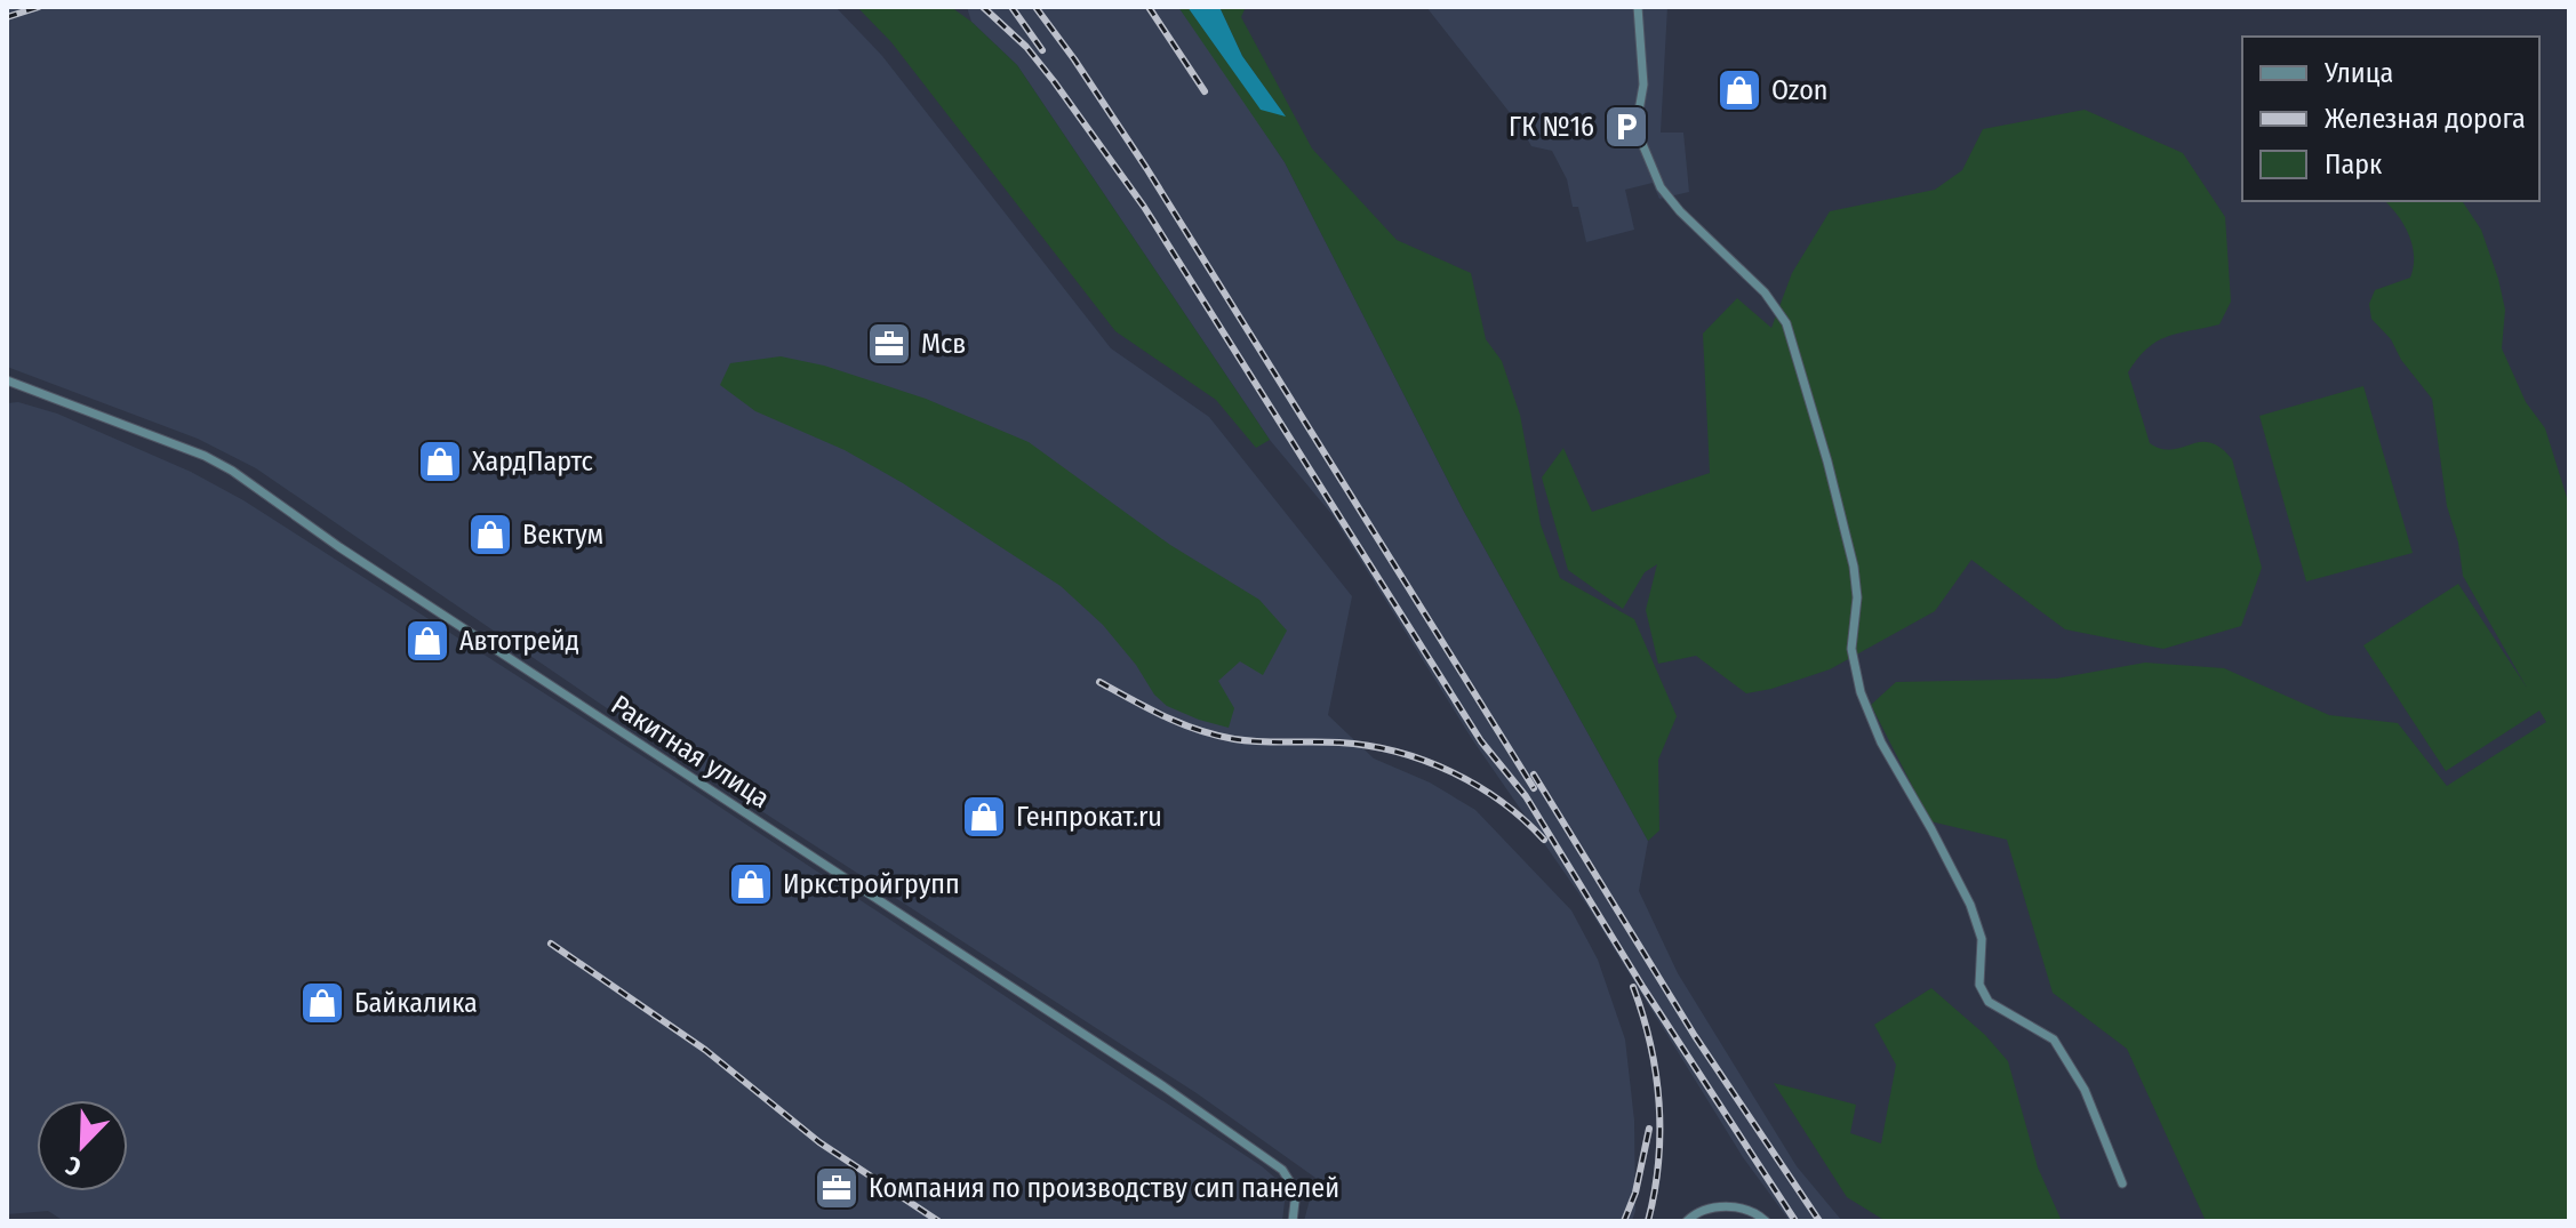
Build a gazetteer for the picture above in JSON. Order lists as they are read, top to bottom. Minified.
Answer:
{"streets":{"street":["Ракитная улица"]},"places":{"shop":["Ozon","ХардПартс","Вектум","Автотрейд","Генпрокат.ru","Иркстройгрупп","Байкалика"],"parking":["ГК №16"],"office":["Мсв","Компания по производству сип панелей"]},"legend":["Улица","Железная дорога","Парк"],"north":"bottom left"}
